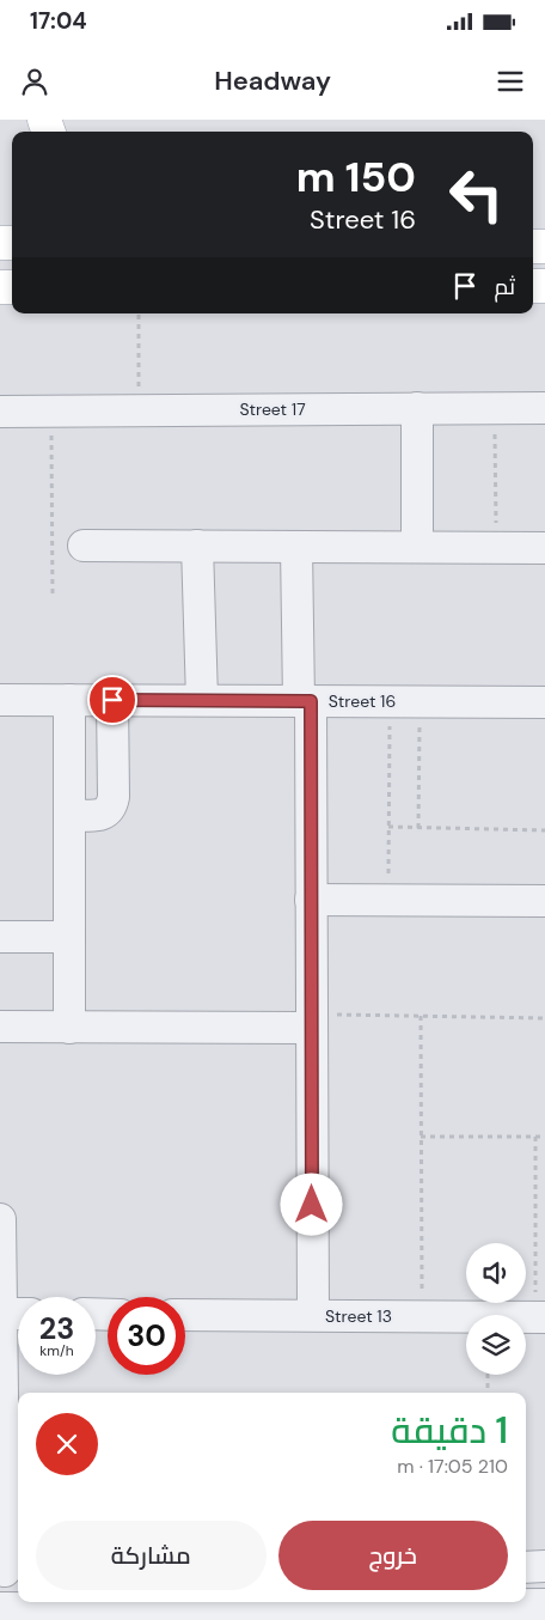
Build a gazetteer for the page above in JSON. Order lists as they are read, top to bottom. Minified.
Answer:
{"streets":{"street":["Street 17","Street 16","Street 13"]},"page":{"status":"17:04","header":"Headway","turn":["150 m","Street 16"],"then":"ثم","speed":"23 km/h","limit":"30","heading":["1 دقيقة","210 m · 17:05"],"buttons":["خروج","مشاركة"]}}
